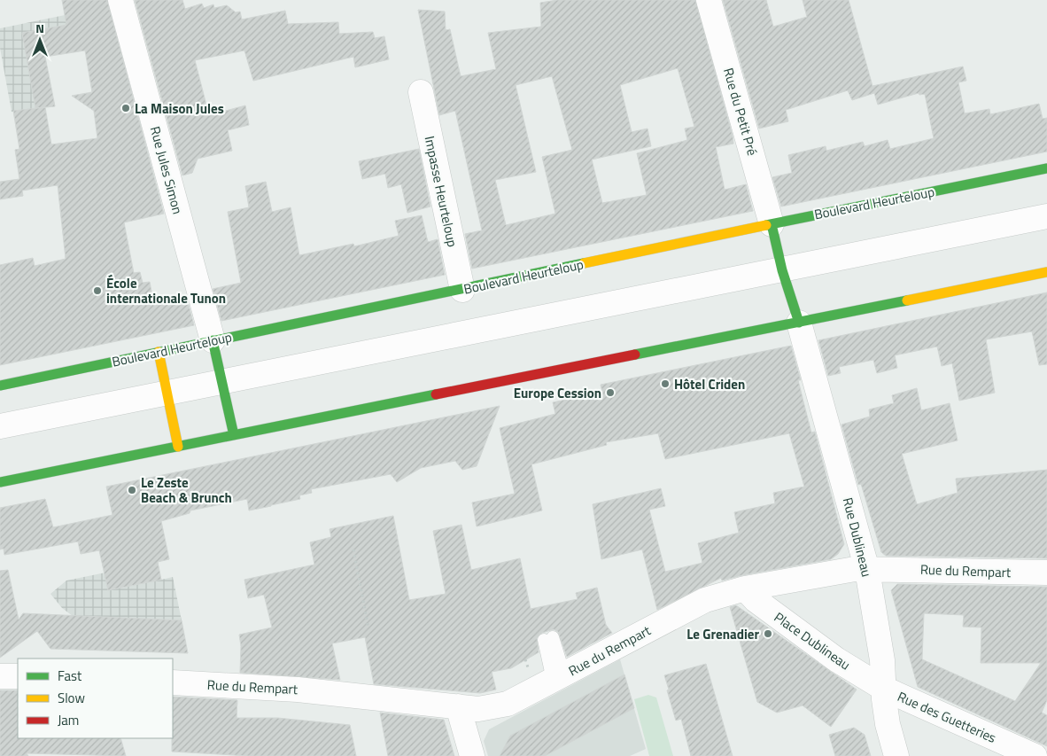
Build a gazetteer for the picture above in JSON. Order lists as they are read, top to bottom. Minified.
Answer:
{"streets":{"main road":["Boulevard Heurteloup"],"street":["Rue du Petit Pré","Rue Jules Simon","Impasse Heurteloup","Rue Dublineau","Rue du Rempart","Place Dublineau","Rue des Guetteries"]},"crossings":[["Rue du Petit Pré","Boulevard Heurteloup"],["Rue Jules Simon","Boulevard Heurteloup"],["Impasse Heurteloup","Boulevard Heurteloup"],["Rue Dublineau","Rue du Rempart"],["Rue Dublineau","Place Dublineau"],["Rue Dublineau","Rue des Guetteries"],["Rue du Rempart","Place Dublineau"],["Place Dublineau","Rue des Guetteries"]],"places":["La Maison Jules","École internationale Tunon","Hôtel Criden","Europe Cession","Le Zeste Beach & Brunch","Le Grenadier"],"legend":["Fast","Slow","Jam"],"north":"top"}
